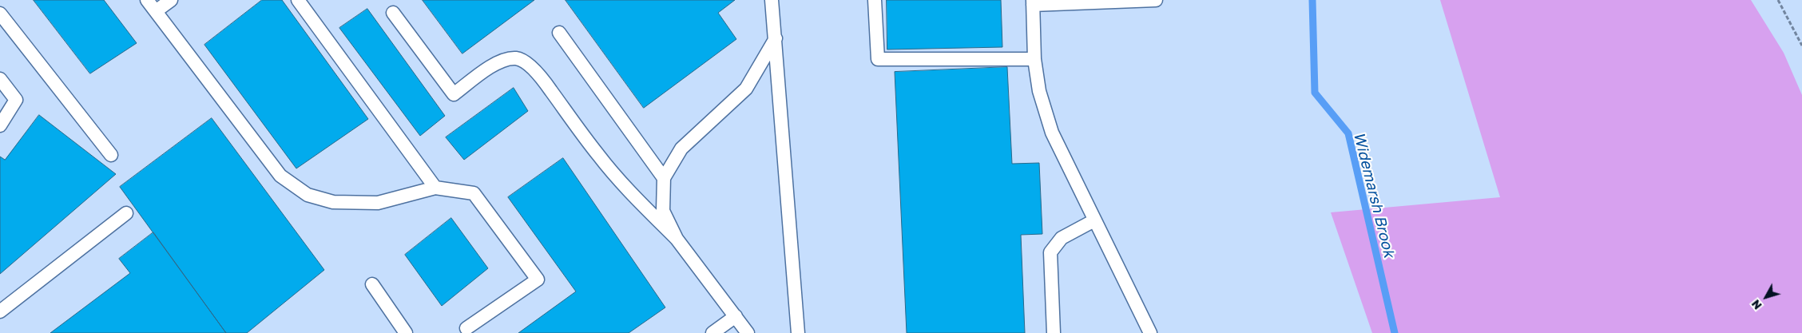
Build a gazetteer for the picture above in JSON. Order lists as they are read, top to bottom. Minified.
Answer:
{"water":["Widemarsh Brook"],"north":"bottom left"}
